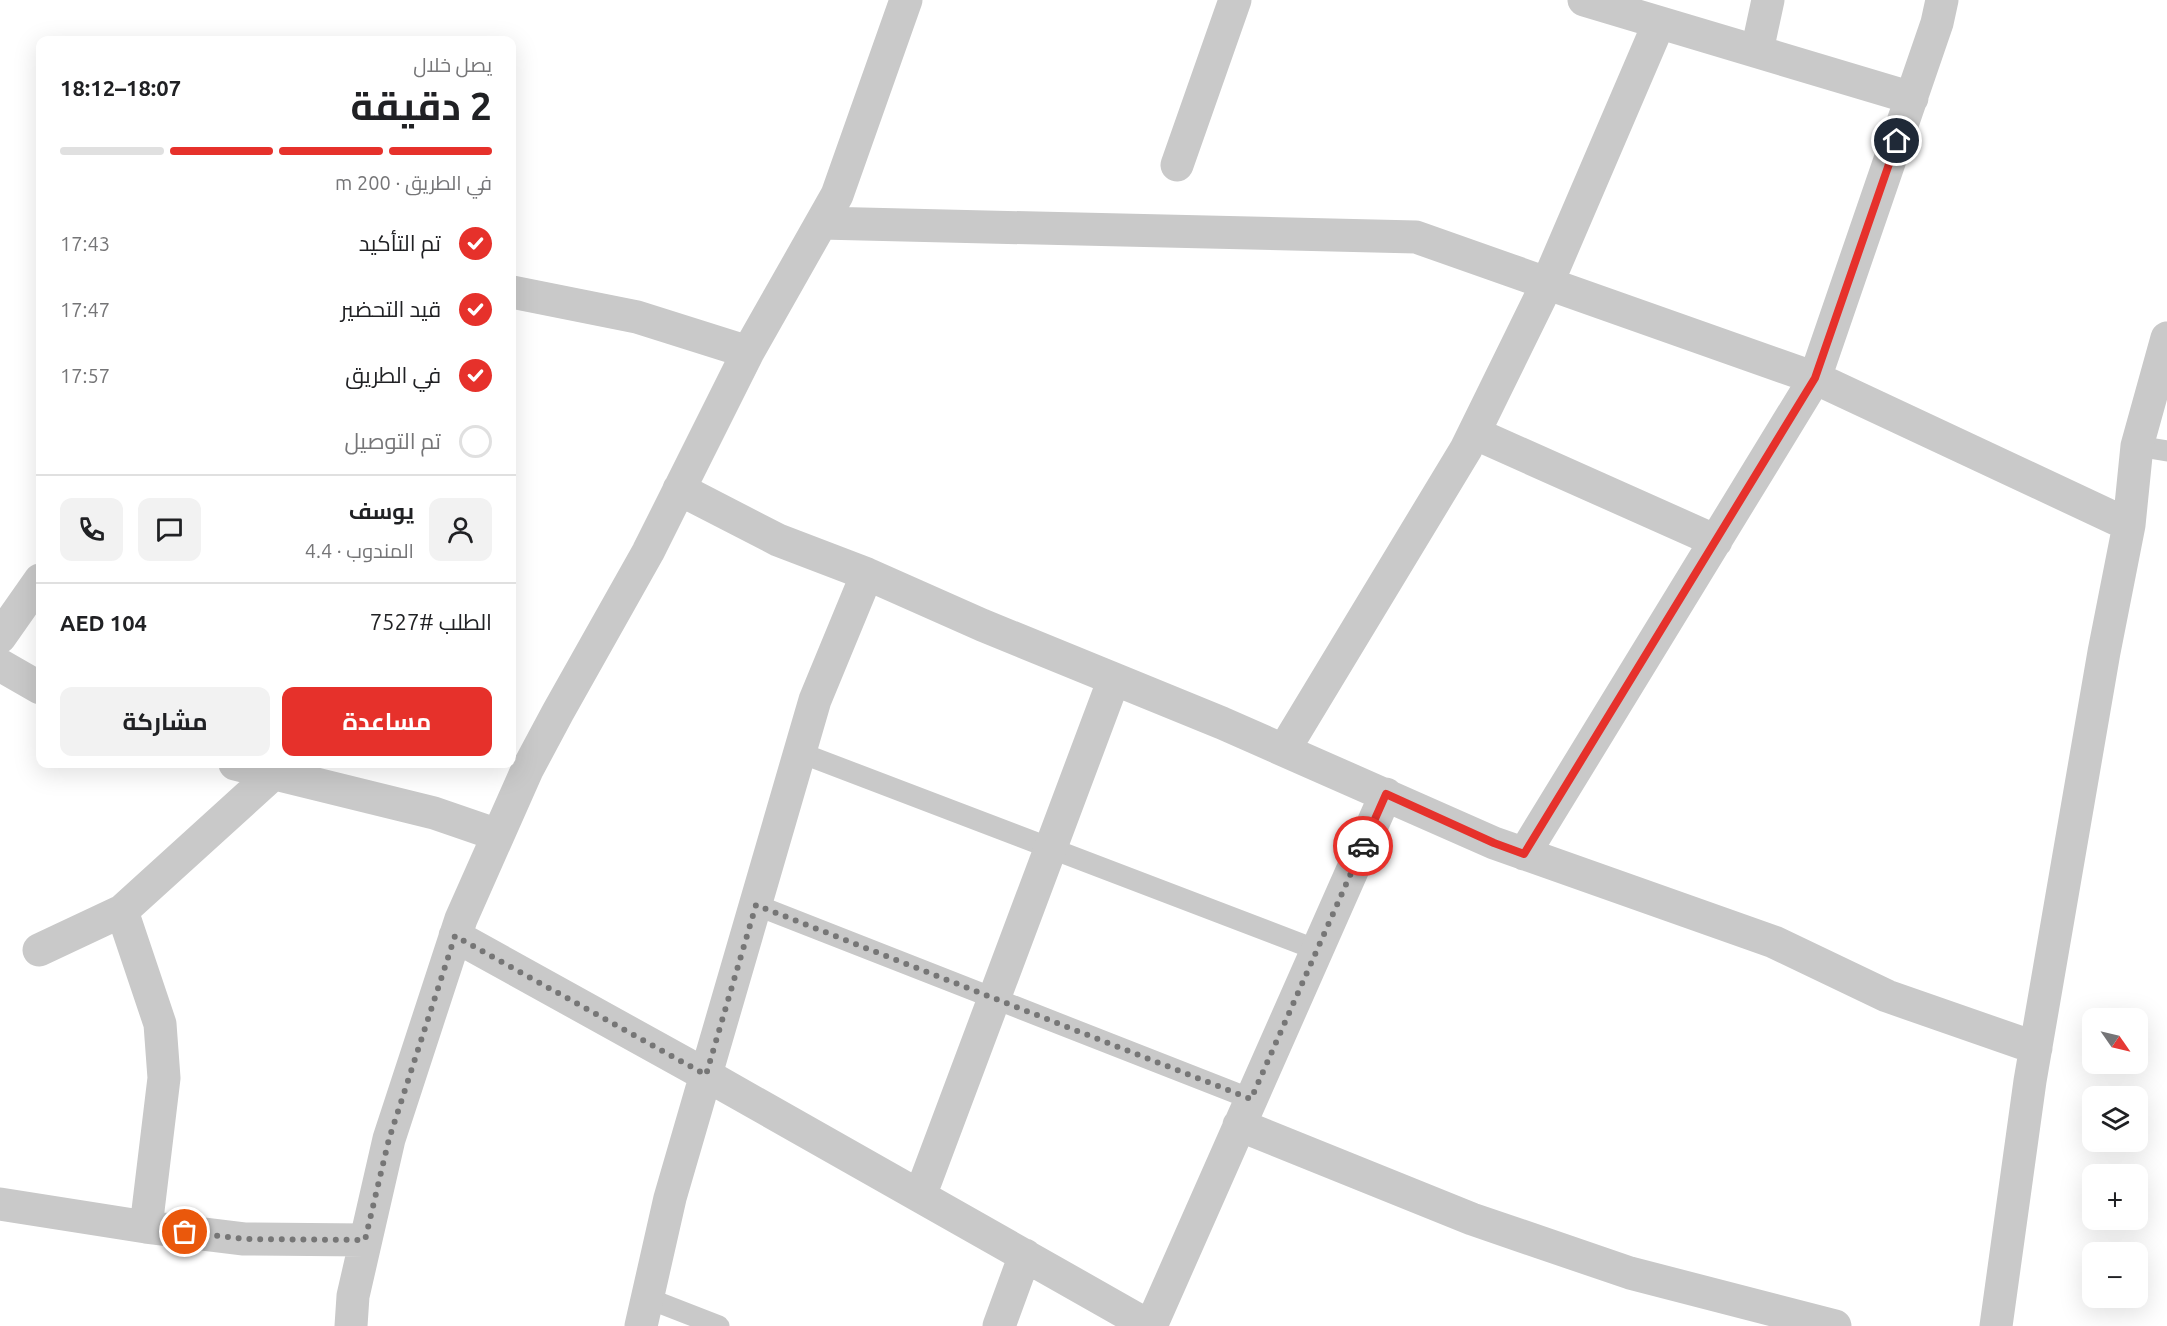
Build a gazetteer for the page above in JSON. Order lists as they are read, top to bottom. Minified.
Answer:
{"north":"bottom right","page":{"heading":["2 دقيقة","يصل خلال","18:07–18:12"],"panel":["يوسف","المندوب · 4.4","الطلب #7527","AED 104"],"bar":"في الطريق · 200 m","list":[["تم التأكيد","17:43"],["قيد التحضير","17:47"],["في الطريق","17:57"],"تم التوصيل"],"buttons":["مساعدة","مشاركة"],"map_buttons":["+","−"]}}
